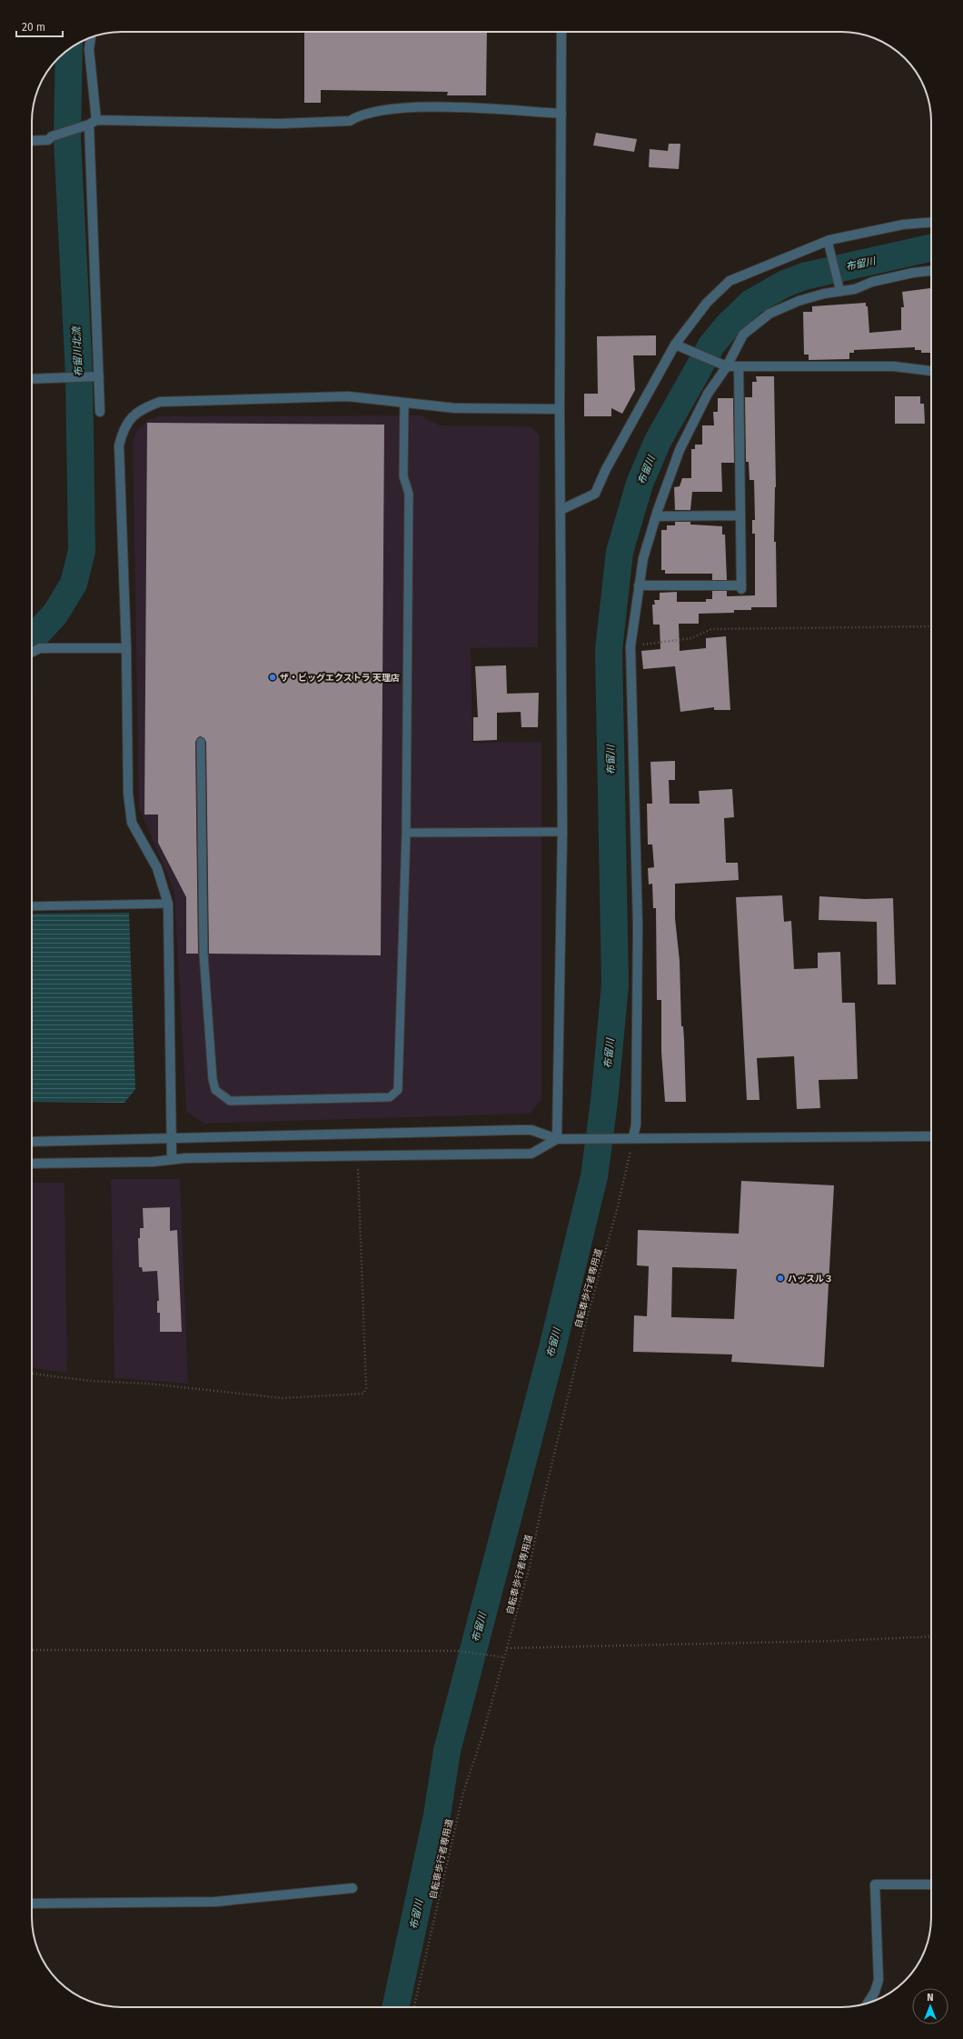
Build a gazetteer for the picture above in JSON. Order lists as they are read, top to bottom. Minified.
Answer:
{"streets":{"path":["自転車歩行者専用道"]},"water":["布留川","布留川北流"],"places":["ザ・ビッグエクストラ 天理店","ハッスル３"],"scale_bar":"20 m","north":"top"}
